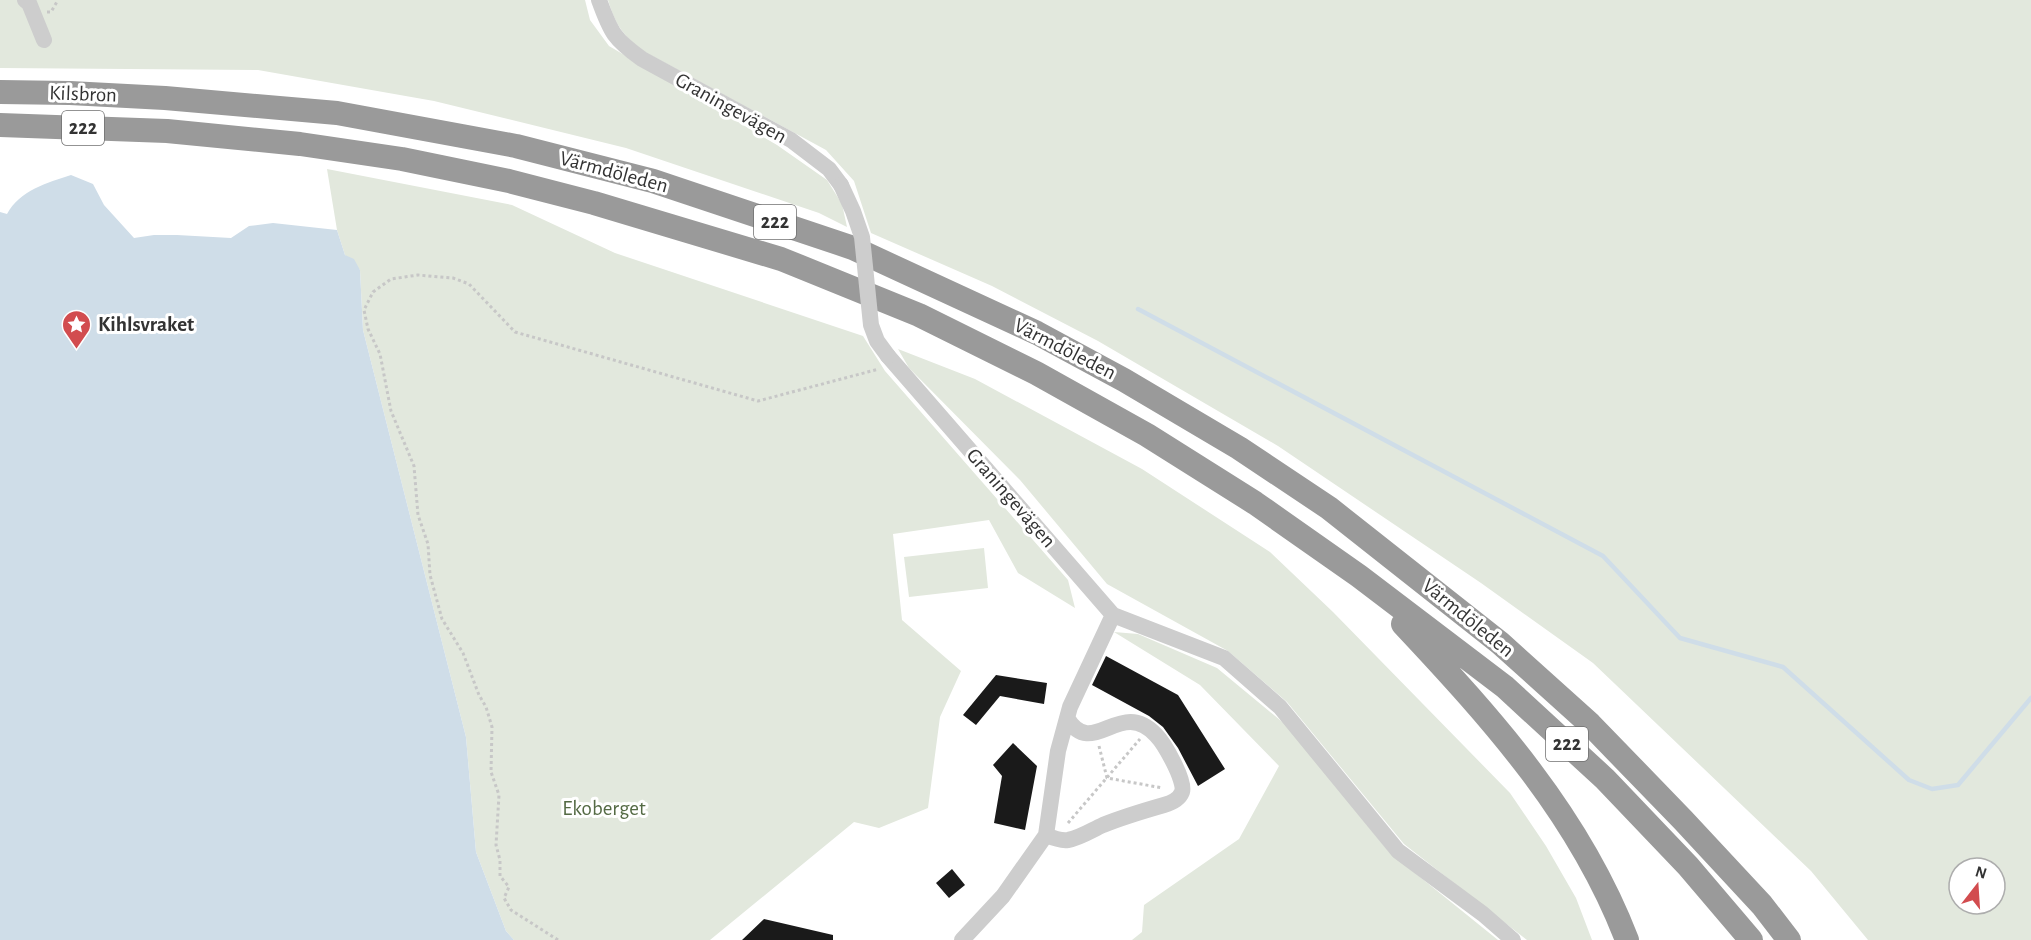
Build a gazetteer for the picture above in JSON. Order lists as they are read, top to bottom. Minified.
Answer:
{"streets":{"highway":["Kilsbron","222","Värmdöleden"],"street":["Graningevägen"]},"crossings":[["Kilsbron","Värmdöleden"]],"parks":["Ekoberget"],"places":{"place":["Kihlsvraket"]},"north":"top"}
